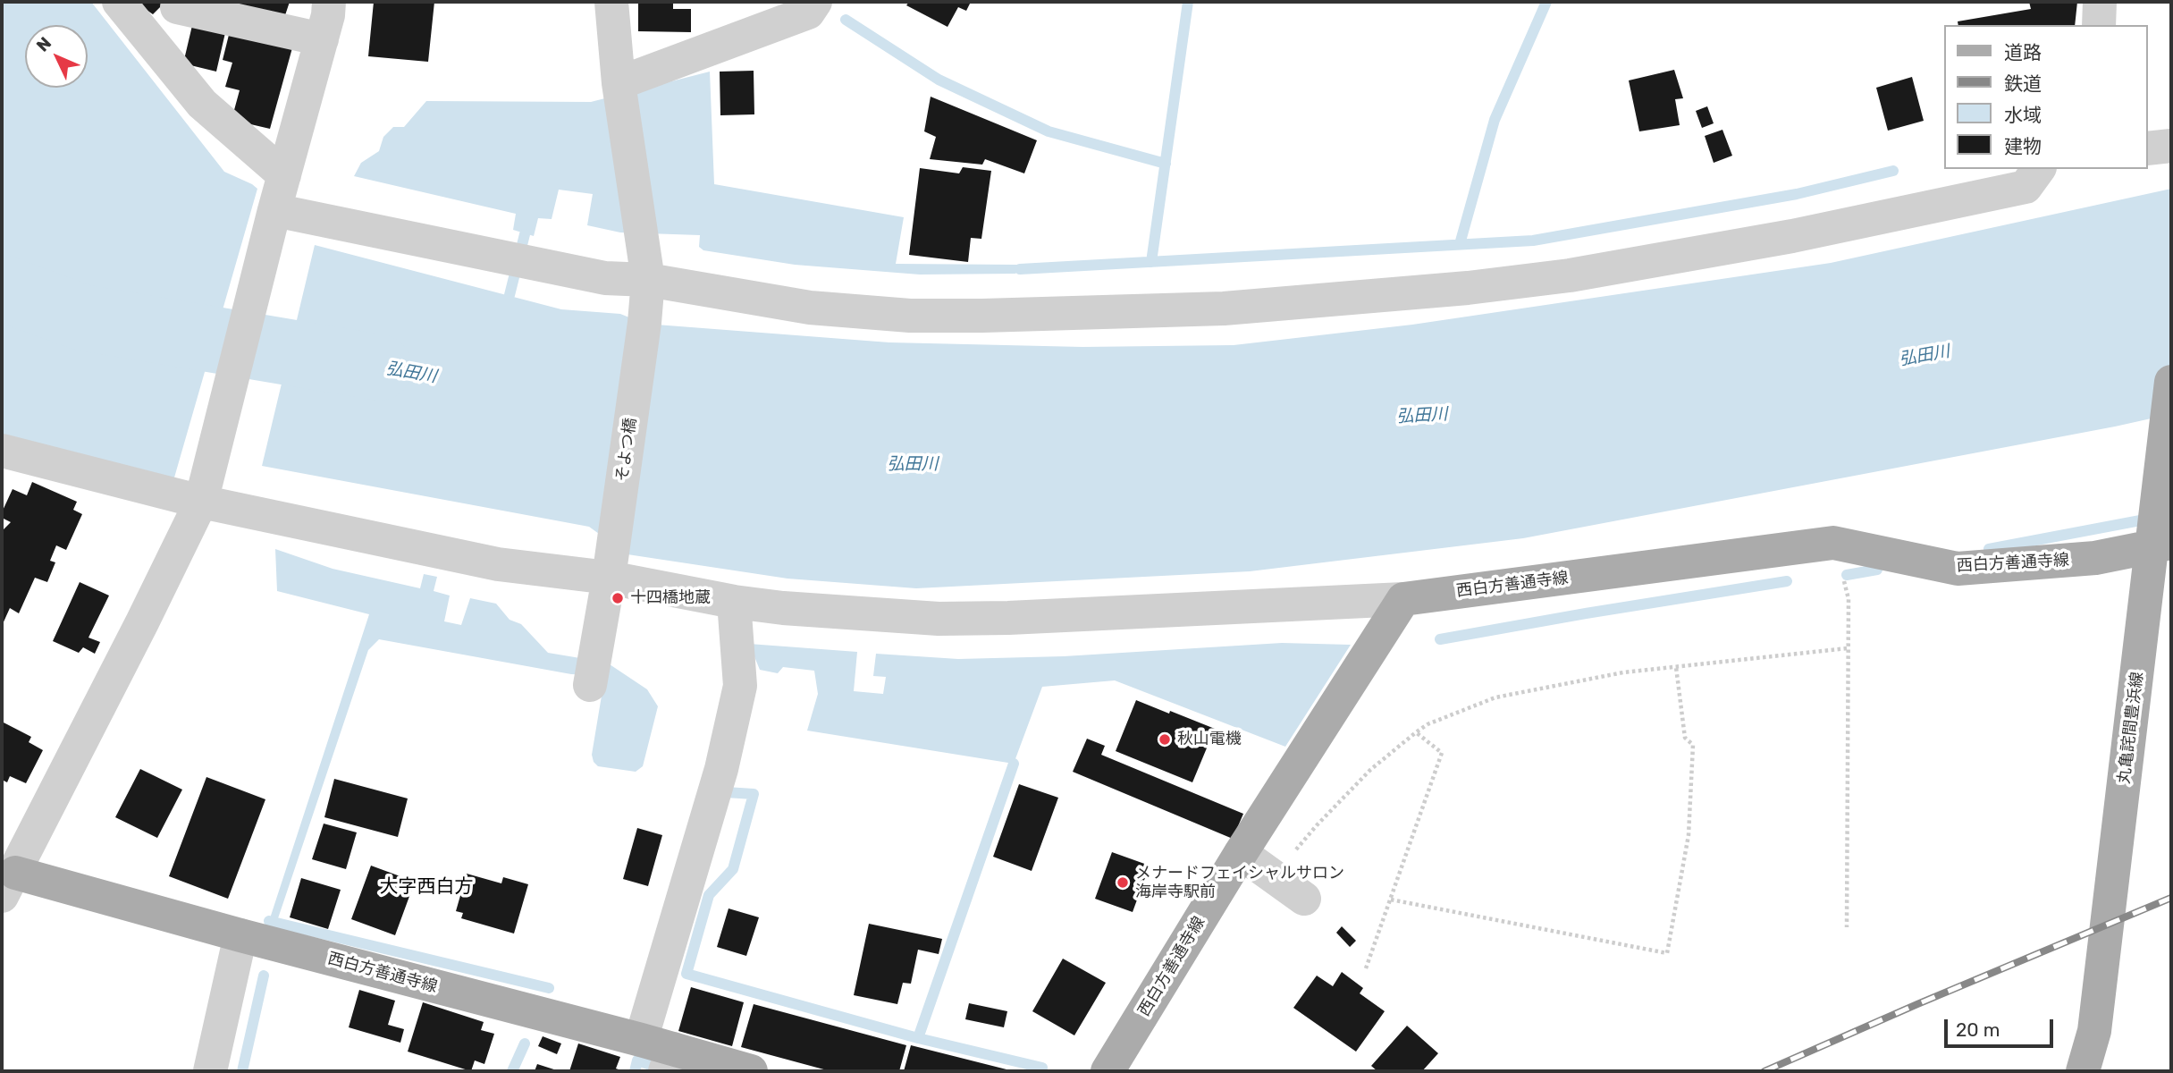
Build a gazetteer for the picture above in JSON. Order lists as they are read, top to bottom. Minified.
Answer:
{"streets":{"main road":["西白方善通寺線","丸亀詫間豊浜線"],"street":["そよつ橋"]},"districts":["大字西白方"],"water":["弘田川"],"places":["十四橋地蔵","秋山電機","メナードフェイシャルサロン 海岸寺駅前"],"legend":["道路","鉄道","水域","建物"],"scale_bar":"20 m","north":"top left"}
